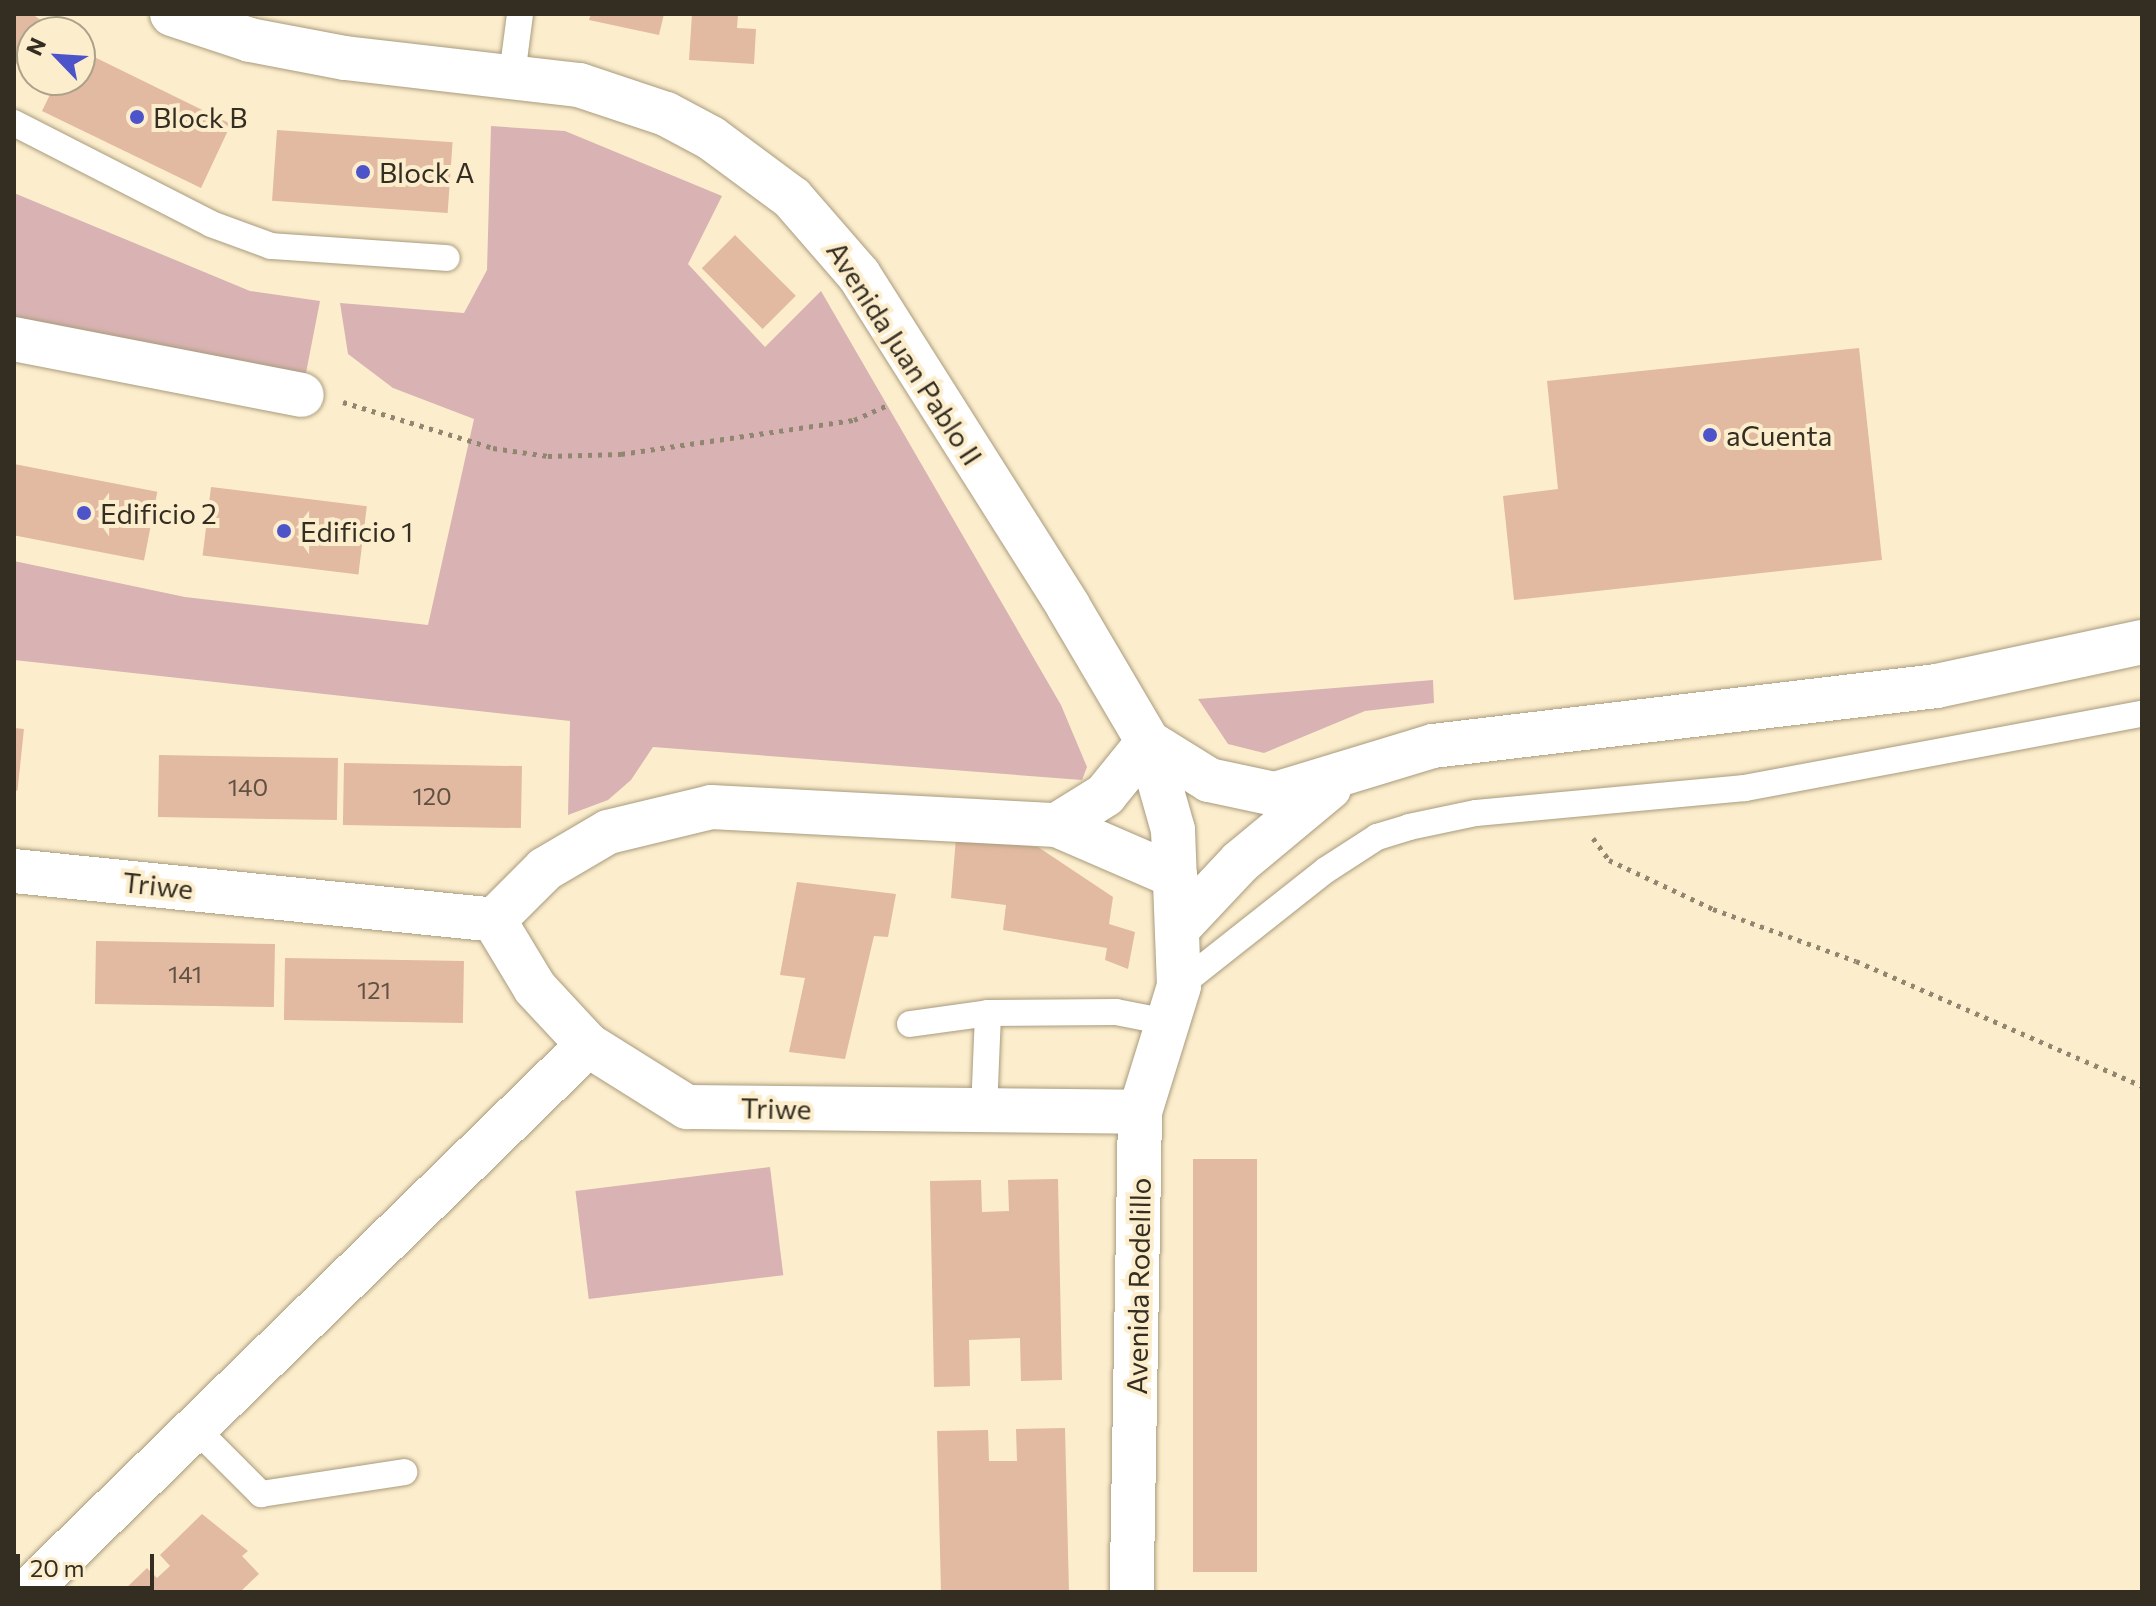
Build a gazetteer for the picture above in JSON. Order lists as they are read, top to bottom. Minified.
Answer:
{"streets":{"street":["Avenida Juan Pablo II","Triwe","Avenida Rodelillo"]},"crossings":[["Avenida Juan Pablo II","Avenida Rodelillo"],["Triwe","Avenida Rodelillo"]],"places":["Block B","Block A","aCuenta","Edificio 2","Edificio 1"],"house_numbers":["140","120","141","121"],"scale_bar":"20 m","north":"top left"}
